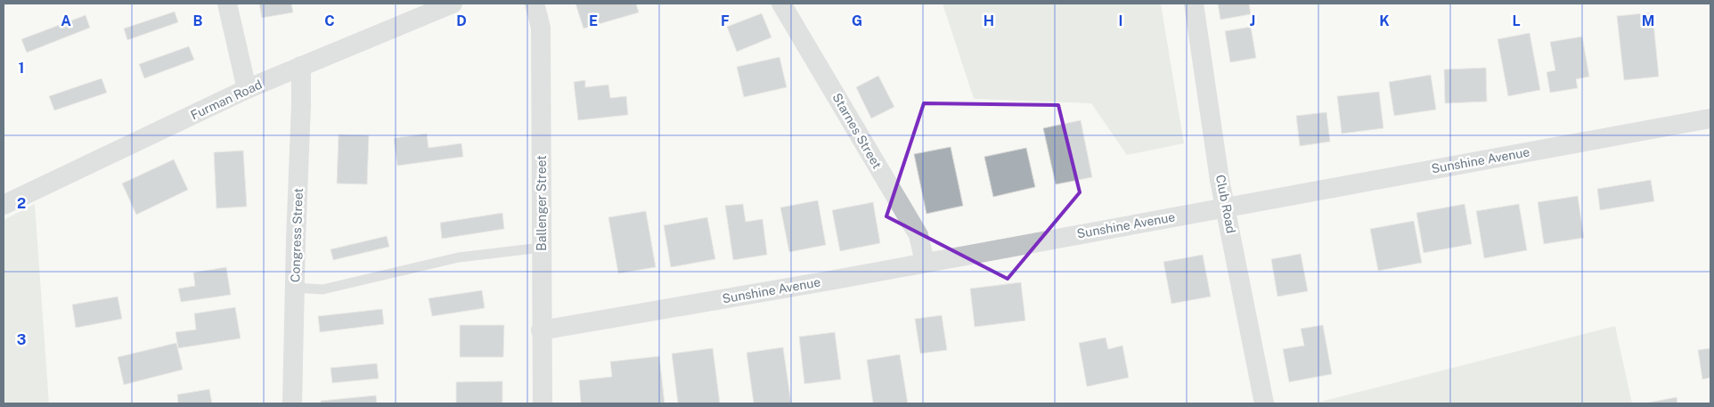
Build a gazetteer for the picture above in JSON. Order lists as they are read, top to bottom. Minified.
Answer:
{"streets":{"street":["Furman Road","Starnes Street","Sunshine Avenue","Ballenger Street","Club Road","Congress Street"]},"crossings":[["Furman Road","Congress Street"],["Starnes Street","Sunshine Avenue"],["Sunshine Avenue","Ballenger Street"],["Sunshine Avenue","Club Road"]],"grid":{"columns":["A","B","C","D","E","F","G","H","I","J","K","L","M"],"rows":["1","2","3"]}}
